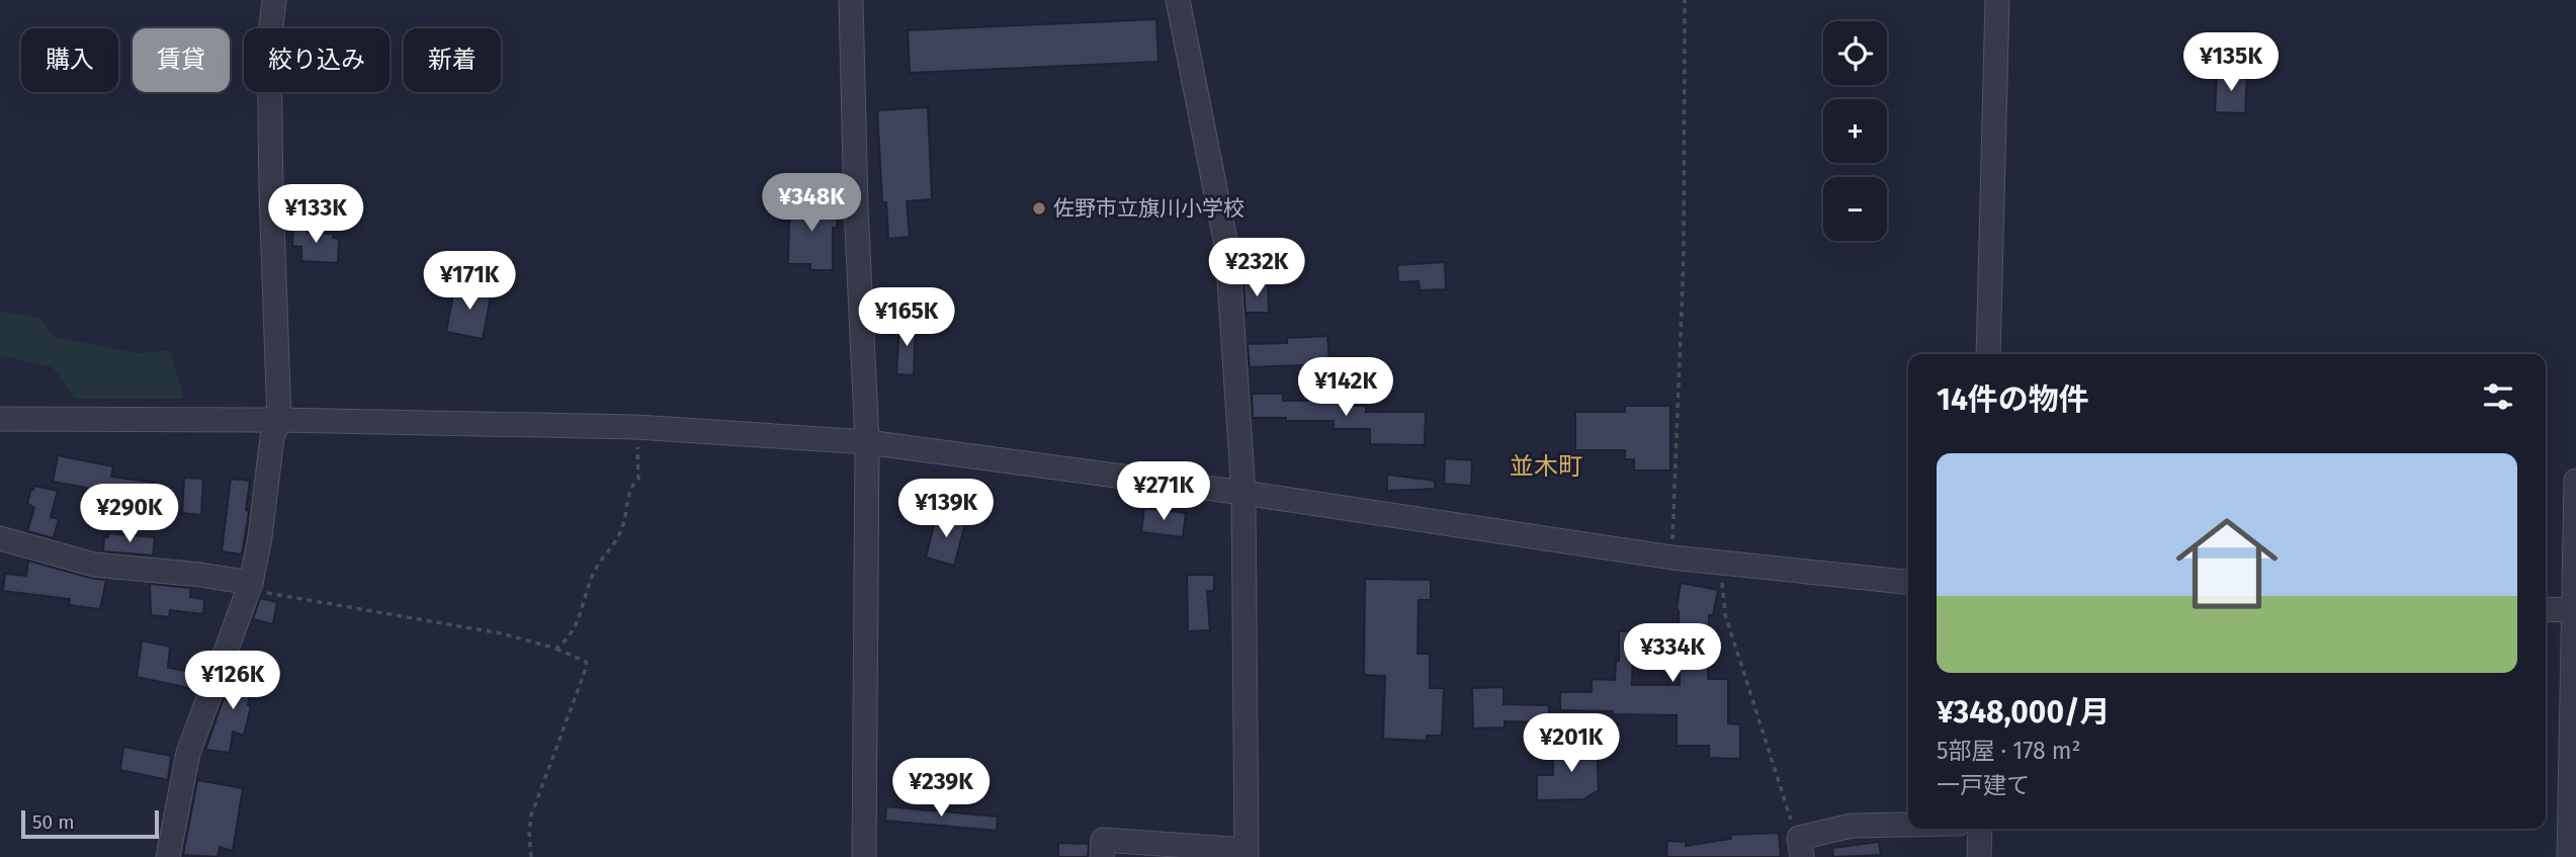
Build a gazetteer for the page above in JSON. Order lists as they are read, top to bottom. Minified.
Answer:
{"districts":["並木町"],"places":["佐野市立旗川小学校"],"scale_bar":"50 m","page":{"map_buttons":["+","−"],"chip":["購入","賃貸","絞り込み","新着"],"price":["¥135K","¥348K","¥133K","¥232K","¥171K","¥165K","¥142K","¥271K","¥139K","¥290K","¥334K","¥126K","¥201K","¥239K"],"heading":"14件の物件","list":[{"name":"¥348,000/月","note":"5部屋 · 178 m² · 一戸建て"}],"scale":"50 m"}}
